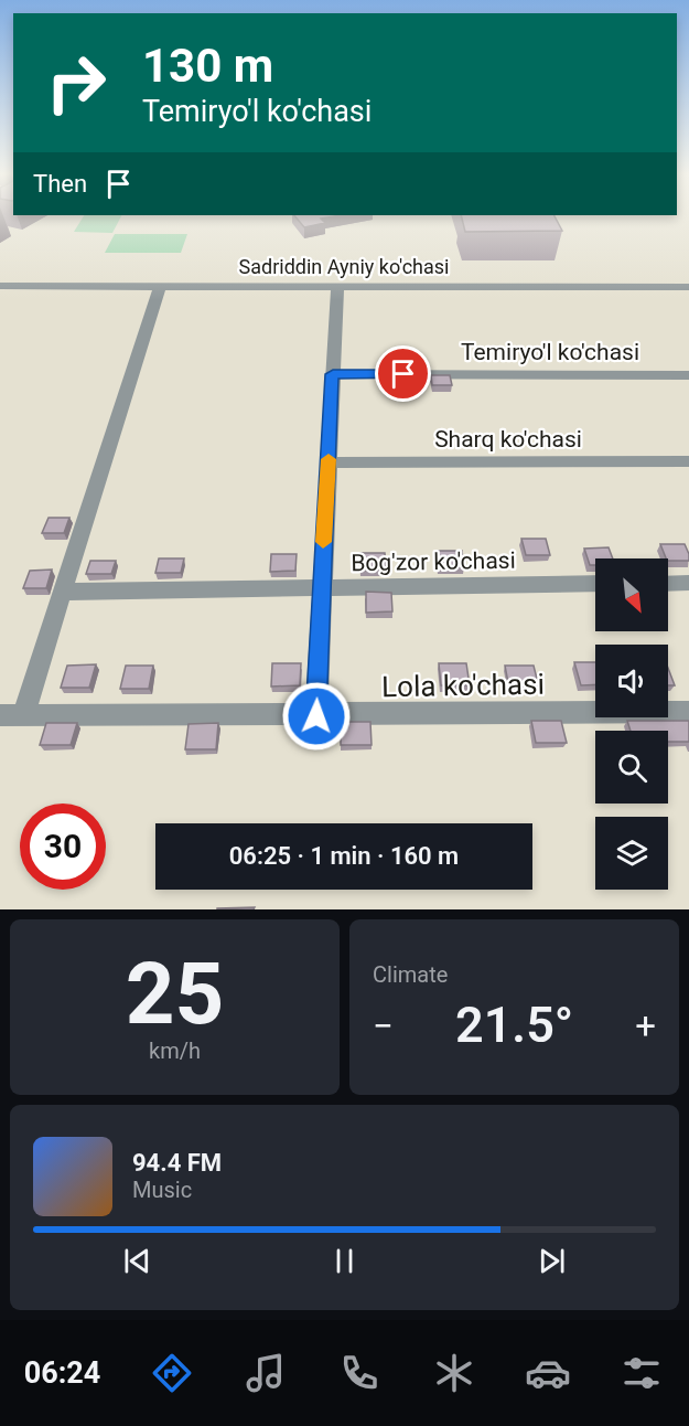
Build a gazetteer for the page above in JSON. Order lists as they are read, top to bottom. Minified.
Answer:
{"streets":{"street":["Sadriddin Ayniy ko'chasi","Temiryo'l ko'chasi","Sharq ko'chasi","Bog'zor ko'chasi","Lola ko'chasi"]},"north":"bottom right","page":{"turn":["130 m","Temiryo'l ko'chasi"],"then":"Then","limit":"30","trip":"06:25 · 1 min · 160 m","tile":[["25","km/h"],"Climate"],"heat":["−","21.5°","+"],"song":["94.4 FM","Music"],"tabs":"06:24"}}
